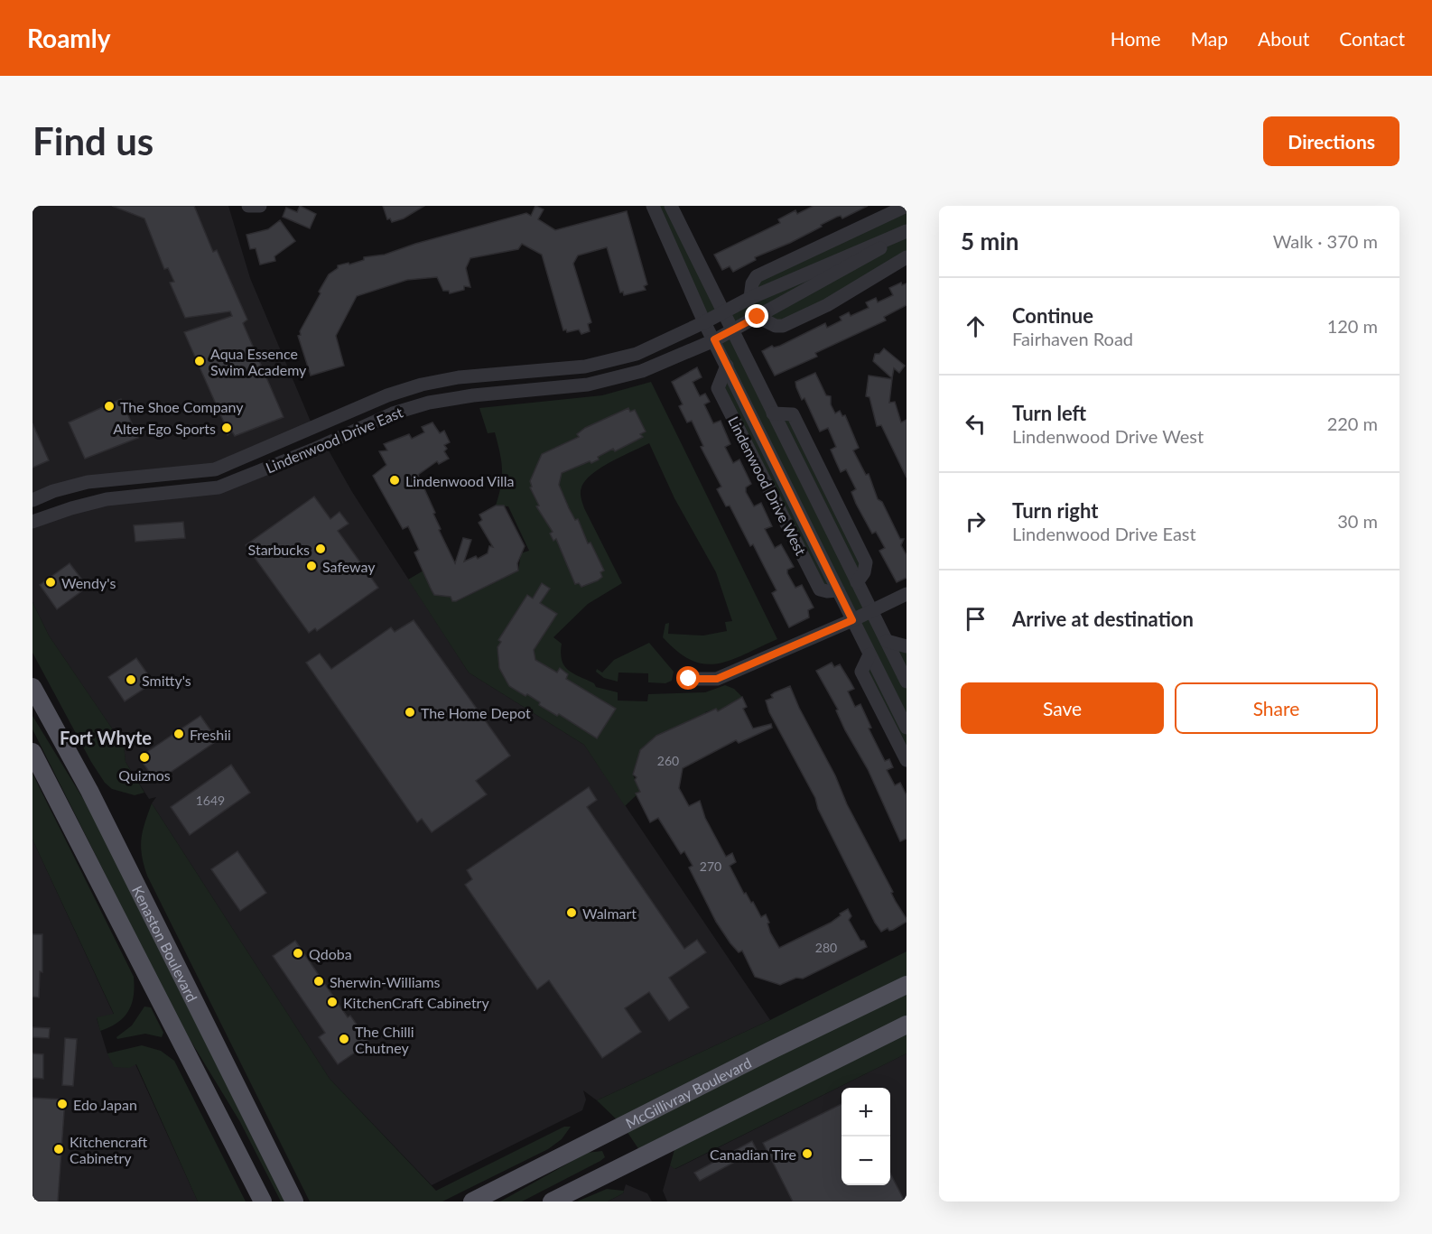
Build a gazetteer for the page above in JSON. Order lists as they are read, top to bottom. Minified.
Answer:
{"streets":{"main road":["Kenaston Boulevard","McGillivray Boulevard"],"street":["Lindenwood Drive East","Lindenwood Drive West"]},"crossings":[["Lindenwood Drive East","Lindenwood Drive West"]],"districts":["Fort Whyte"],"places":["Aqua Essence Swim Academy","The Shoe Company","Alter Ego Sports","Lindenwood Villa","Starbucks","Safeway","Wendy's","Smitty's","The Home Depot","Freshii","Quiznos","Walmart","Qdoba","Sherwin-Williams","KitchenCraft Cabinetry","The Chilli Chutney","Edo Japan","Kitchencraft Cabinetry","Canadian Tire"],"house_numbers":["260","1649","270","280"],"page":{"header":"Roamly","nav":["Home","Map","About","Contact"],"buttons":["Directions",["Save","Share"]],"title":"Find us","heading":["5 min","Walk · 370 m"],"list":[["Continue","Fairhaven Road","120 m"],["Turn left","Lindenwood Drive West","220 m"],["Turn right","Lindenwood Drive East","30 m"],"Arrive at destination"],"map_buttons":["+","−"]}}
